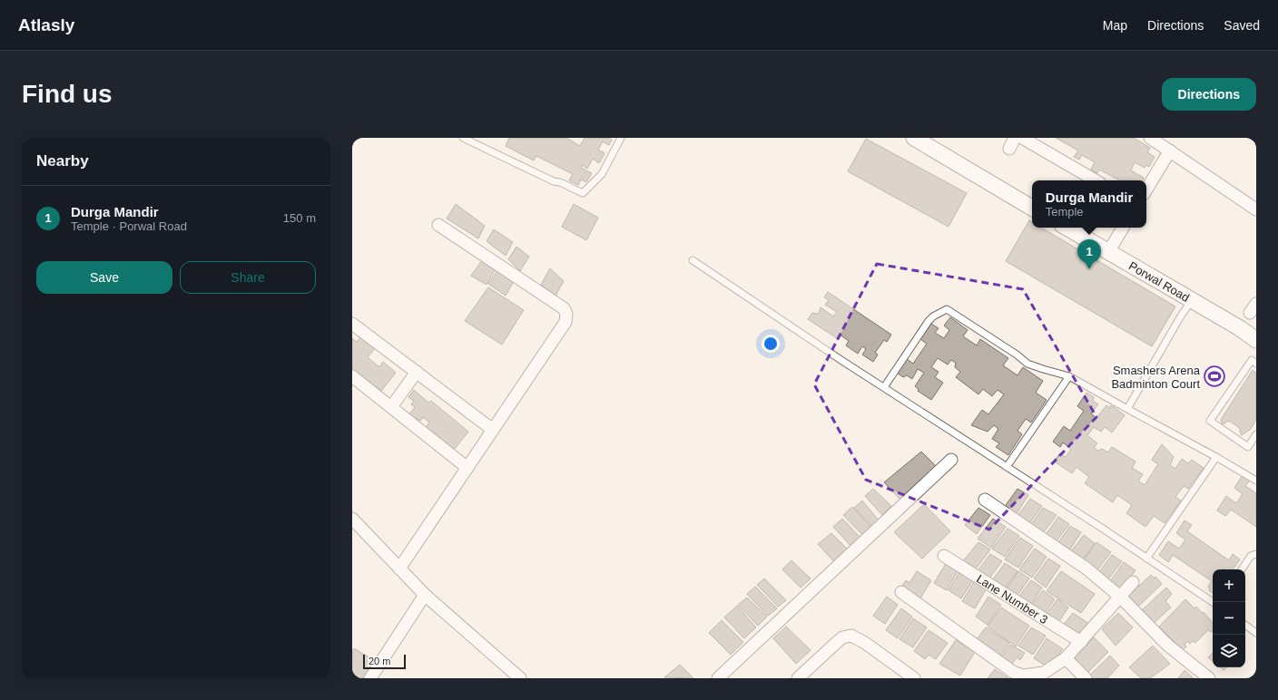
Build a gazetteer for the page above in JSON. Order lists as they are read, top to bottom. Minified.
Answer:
{"streets":{"street":["Porwal Road","Lane Number 3"]},"places":{"sports":["Smashers Arena Badminton Court"]},"scale_bar":"20 m","page":{"header":"Atlasly","nav":["Map","Directions","Saved"],"buttons":["Directions",["Save","Share"]],"title":"Find us","heading":"Nearby","popup":["Durga Mandir","Temple"],"list":[{"mark":"1","name":"Durga Mandir","note":"Temple · Porwal Road","value":"150 m"}],"pins":"1","map_buttons":["+","−"],"scale":"20 m"}}
